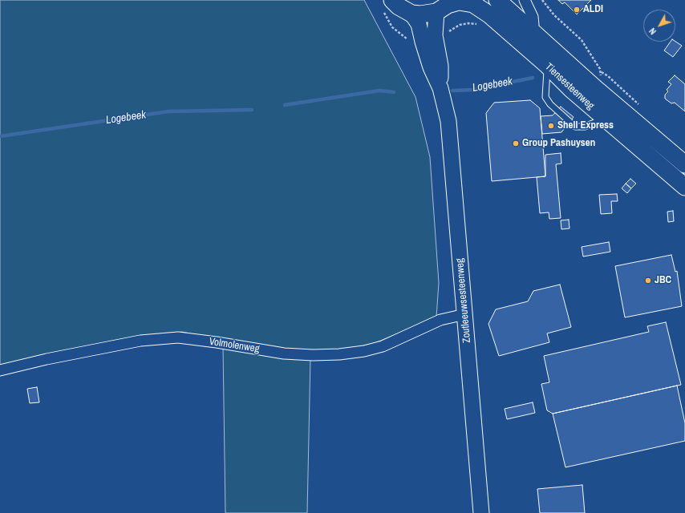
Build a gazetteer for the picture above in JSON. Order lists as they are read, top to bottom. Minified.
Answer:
{"streets":{"main road":["Tiensesteenweg"],"street":["Zoutleeuwsesteenweg","Volmolenweg"]},"crossings":[["Tiensesteenweg","Zoutleeuwsesteenweg"],["Zoutleeuwsesteenweg","Volmolenweg"]],"water":["Logebeek"],"places":["ALDI","Shell Express","Group Pashuysen","JBC"],"north":"bottom left"}
